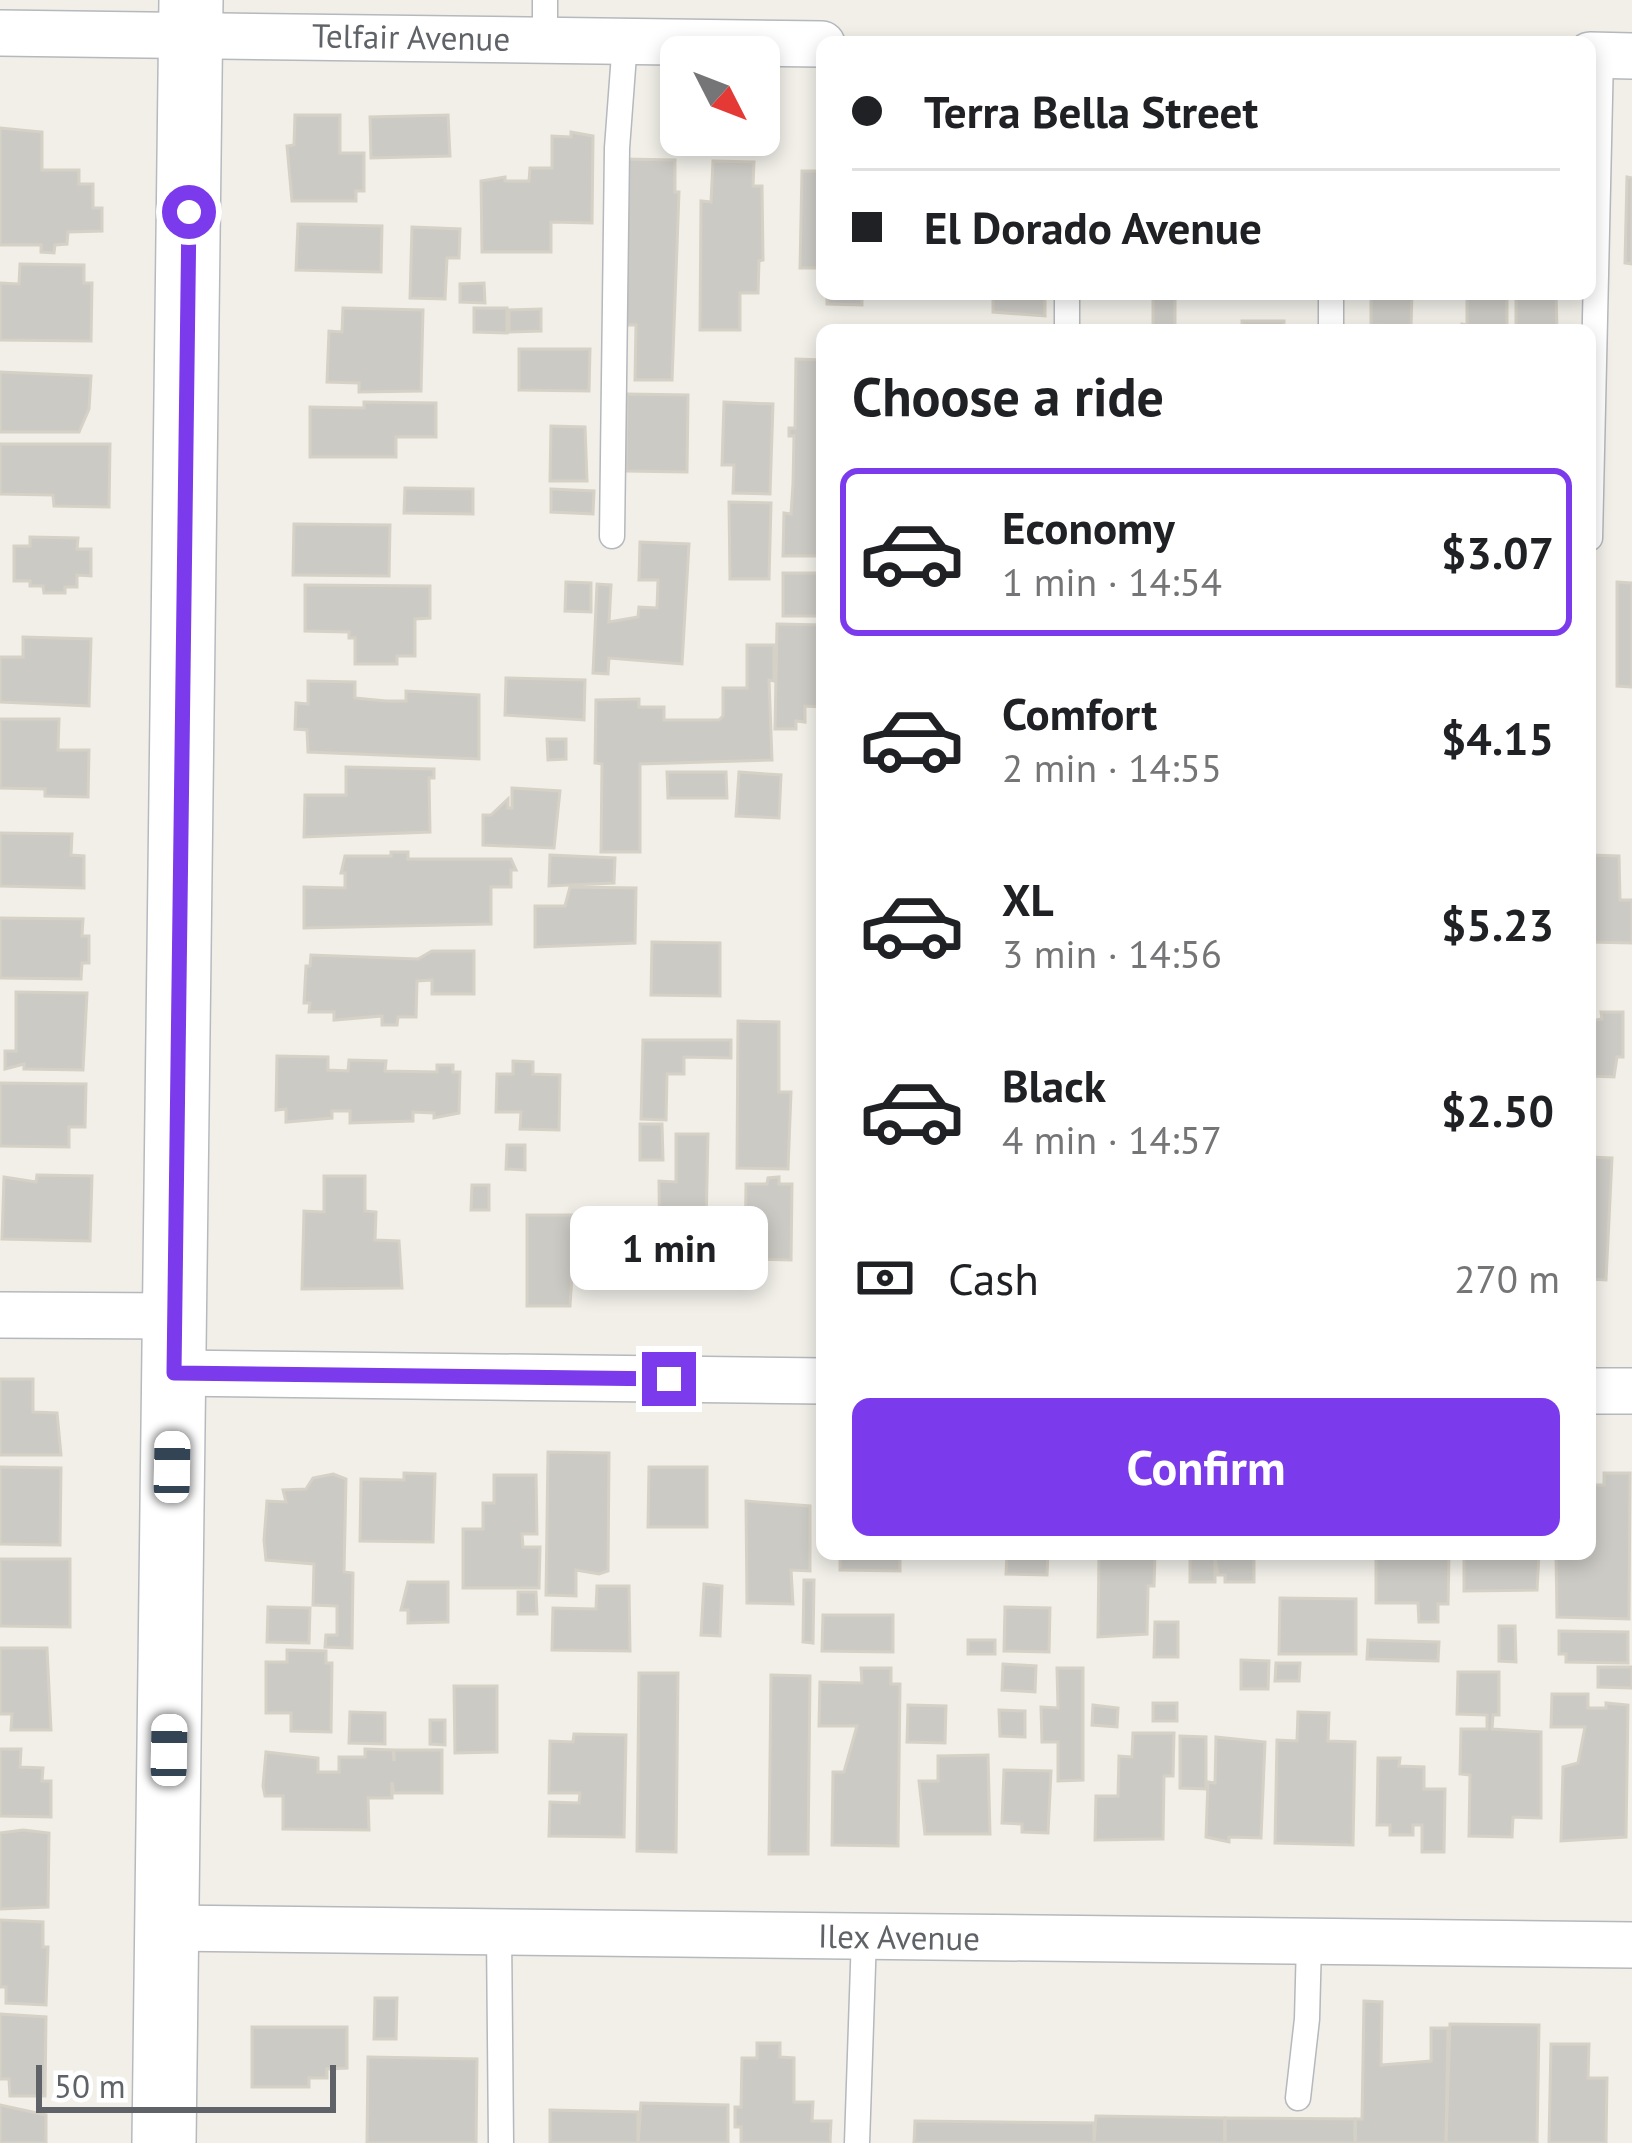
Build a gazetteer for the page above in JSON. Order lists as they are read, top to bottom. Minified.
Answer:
{"streets":{"street":["Telfair Avenue","Ilex Avenue"]},"scale_bar":"50 m","north":"bottom right","page":{"banner":["Terra Bella Street","El Dorado Avenue"],"heading":"Choose a ride","list":[{"name":"Economy","note":"1 min · 14:54","value":"$3.07"},{"name":"Comfort","note":"2 min · 14:55","value":"$4.15"},{"name":"XL","note":"3 min · 14:56","value":"$5.23"},{"name":"Black","note":"4 min · 14:57","value":"$2.50"}],"bubble":"1 min","pay":["Cash","270 m"],"buttons":"Confirm","scale":"50 m"}}
